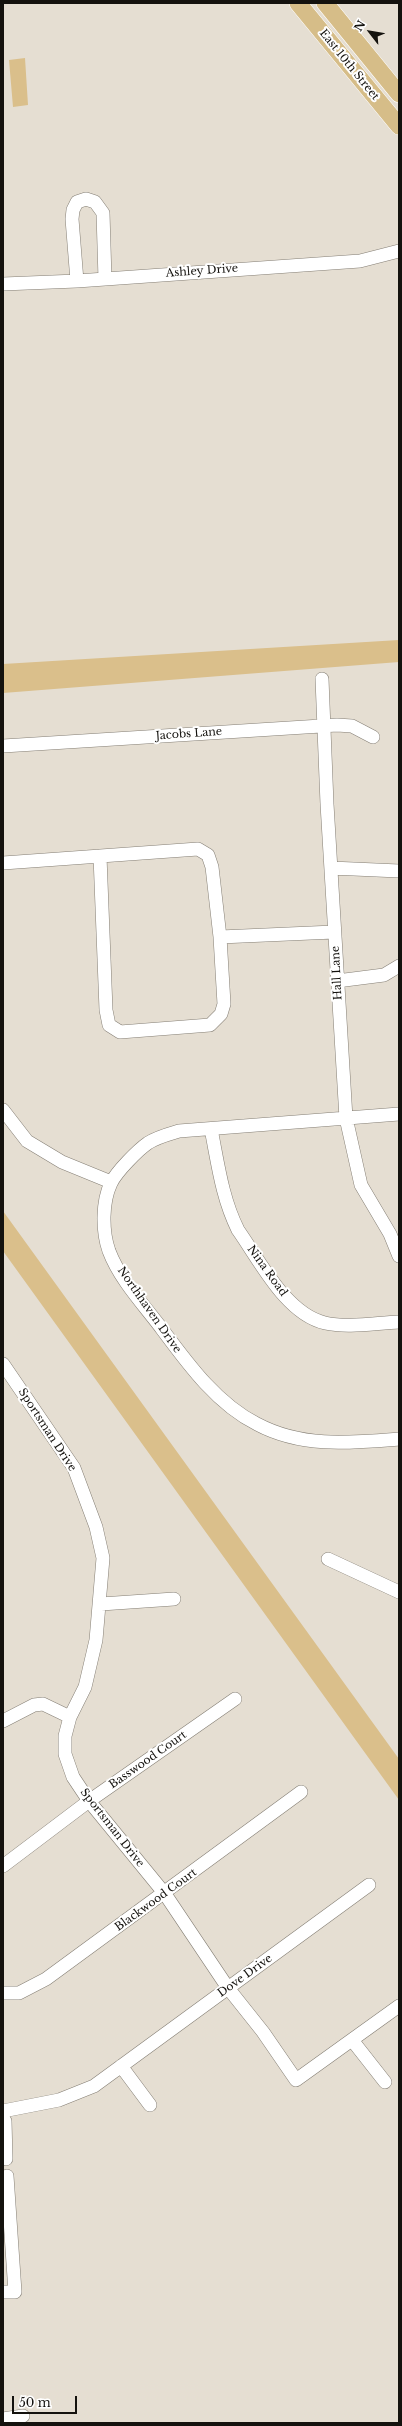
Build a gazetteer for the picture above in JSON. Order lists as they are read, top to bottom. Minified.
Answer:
{"streets":{"main road":["East 10th Street"],"street":["Ashley Drive","Jacobs Lane","Hall Lane","Nina Road","Northhaven Drive","Sportsman Drive","Basswood Court","Blackwood Court","Dove Drive"]},"crossings":[["Jacobs Lane","Hall Lane"],["Hall Lane","Northhaven Drive"],["Nina Road","Northhaven Drive"],["Sportsman Drive","Basswood Court"],["Sportsman Drive","Blackwood Court"],["Sportsman Drive","Dove Drive"]],"scale_bar":"50 m","north":"top left"}
